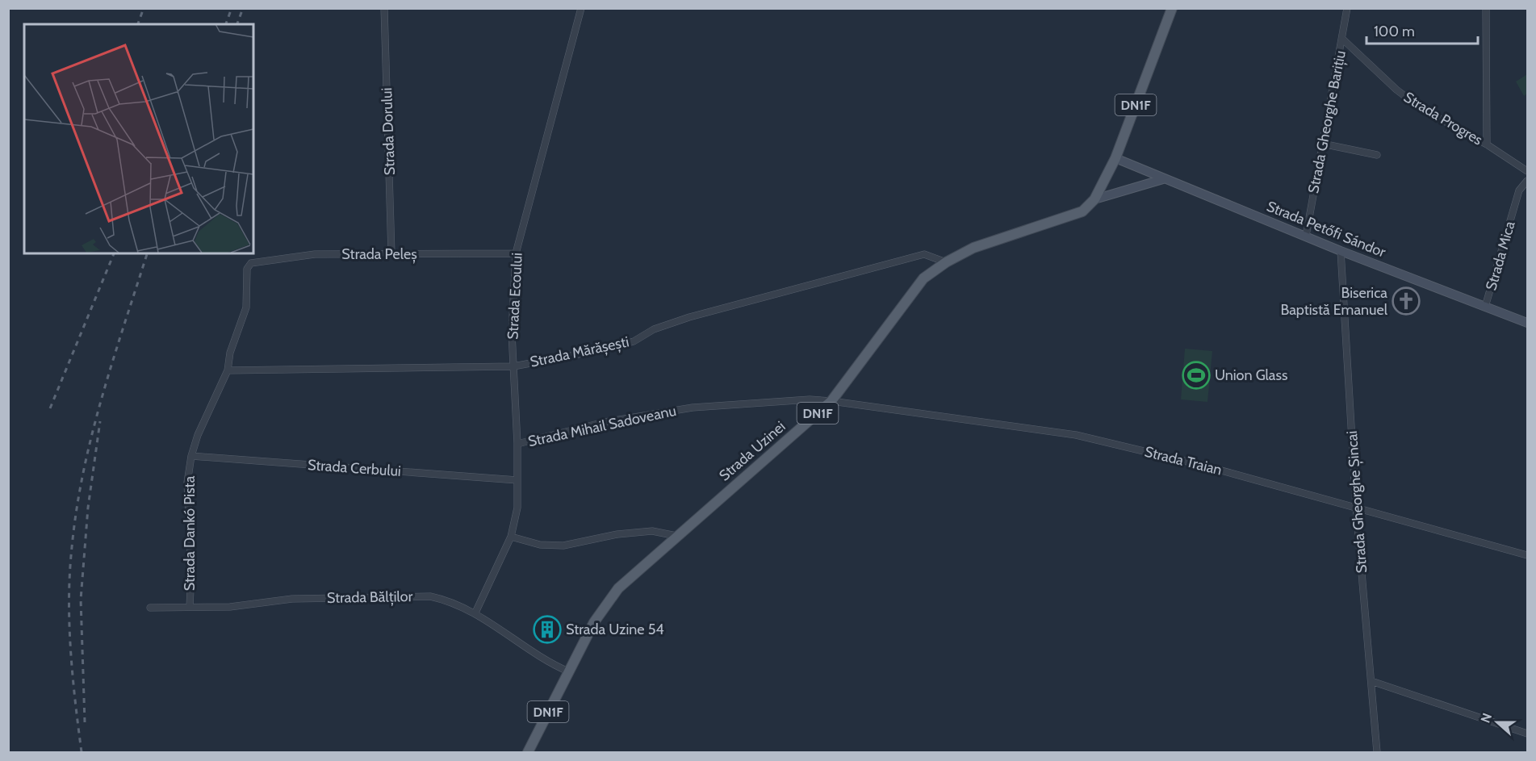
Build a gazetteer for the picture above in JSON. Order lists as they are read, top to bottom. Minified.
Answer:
{"streets":{"main road":["DN1F","Strada Petőfi Sándor","Strada Uzinei"],"street":["Strada Progres","Strada Gheorghe Barițiu","Strada Dorului","Strada Peleș","Strada Mica","Strada Ecoului","Strada Mărășești","Strada Mihail Sadoveanu","Strada Traian","Strada Cerbului","Strada Gheorghe Șincai","Strada Dankó Pista","Strada Bălților"]},"crossings":[["DN1F","Strada Petőfi Sándor"],["DN1F","Strada Uzinei"],["Strada Progres","Strada Gheorghe Barițiu"],["Strada Gheorghe Barițiu","Strada Petőfi Sándor"],["Strada Dorului","Strada Peleș"],["Strada Petőfi Sándor","Strada Mica"],["Strada Petőfi Sándor","Strada Gheorghe Șincai"],["Strada Peleș","Strada Ecoului"],["Strada Peleș","Strada Dankó Pista"],["Strada Ecoului","Strada Mărășești"],["Strada Ecoului","Strada Mihail Sadoveanu"],["Strada Ecoului","Strada Cerbului"],["Strada Ecoului","Strada Bălților"],["Strada Mărășești","Strada Uzinei"],["Strada Mărășești","Strada Dankó Pista"],["Strada Mihail Sadoveanu","Strada Uzinei"],["Strada Mihail Sadoveanu","Strada Traian"],["Strada Uzinei","Strada Traian"],["Strada Uzinei","Strada Bălților"],["Strada Traian","Strada Gheorghe Șincai"],["Strada Cerbului","Strada Dankó Pista"],["Strada Dankó Pista","Strada Bălților"]],"places":{"church":["Biserica Baptistă Emanuel"],"sports":["Union Glass"],"building":["Strada Uzine 54"]},"scale_bar":"100 m","north":"left"}
